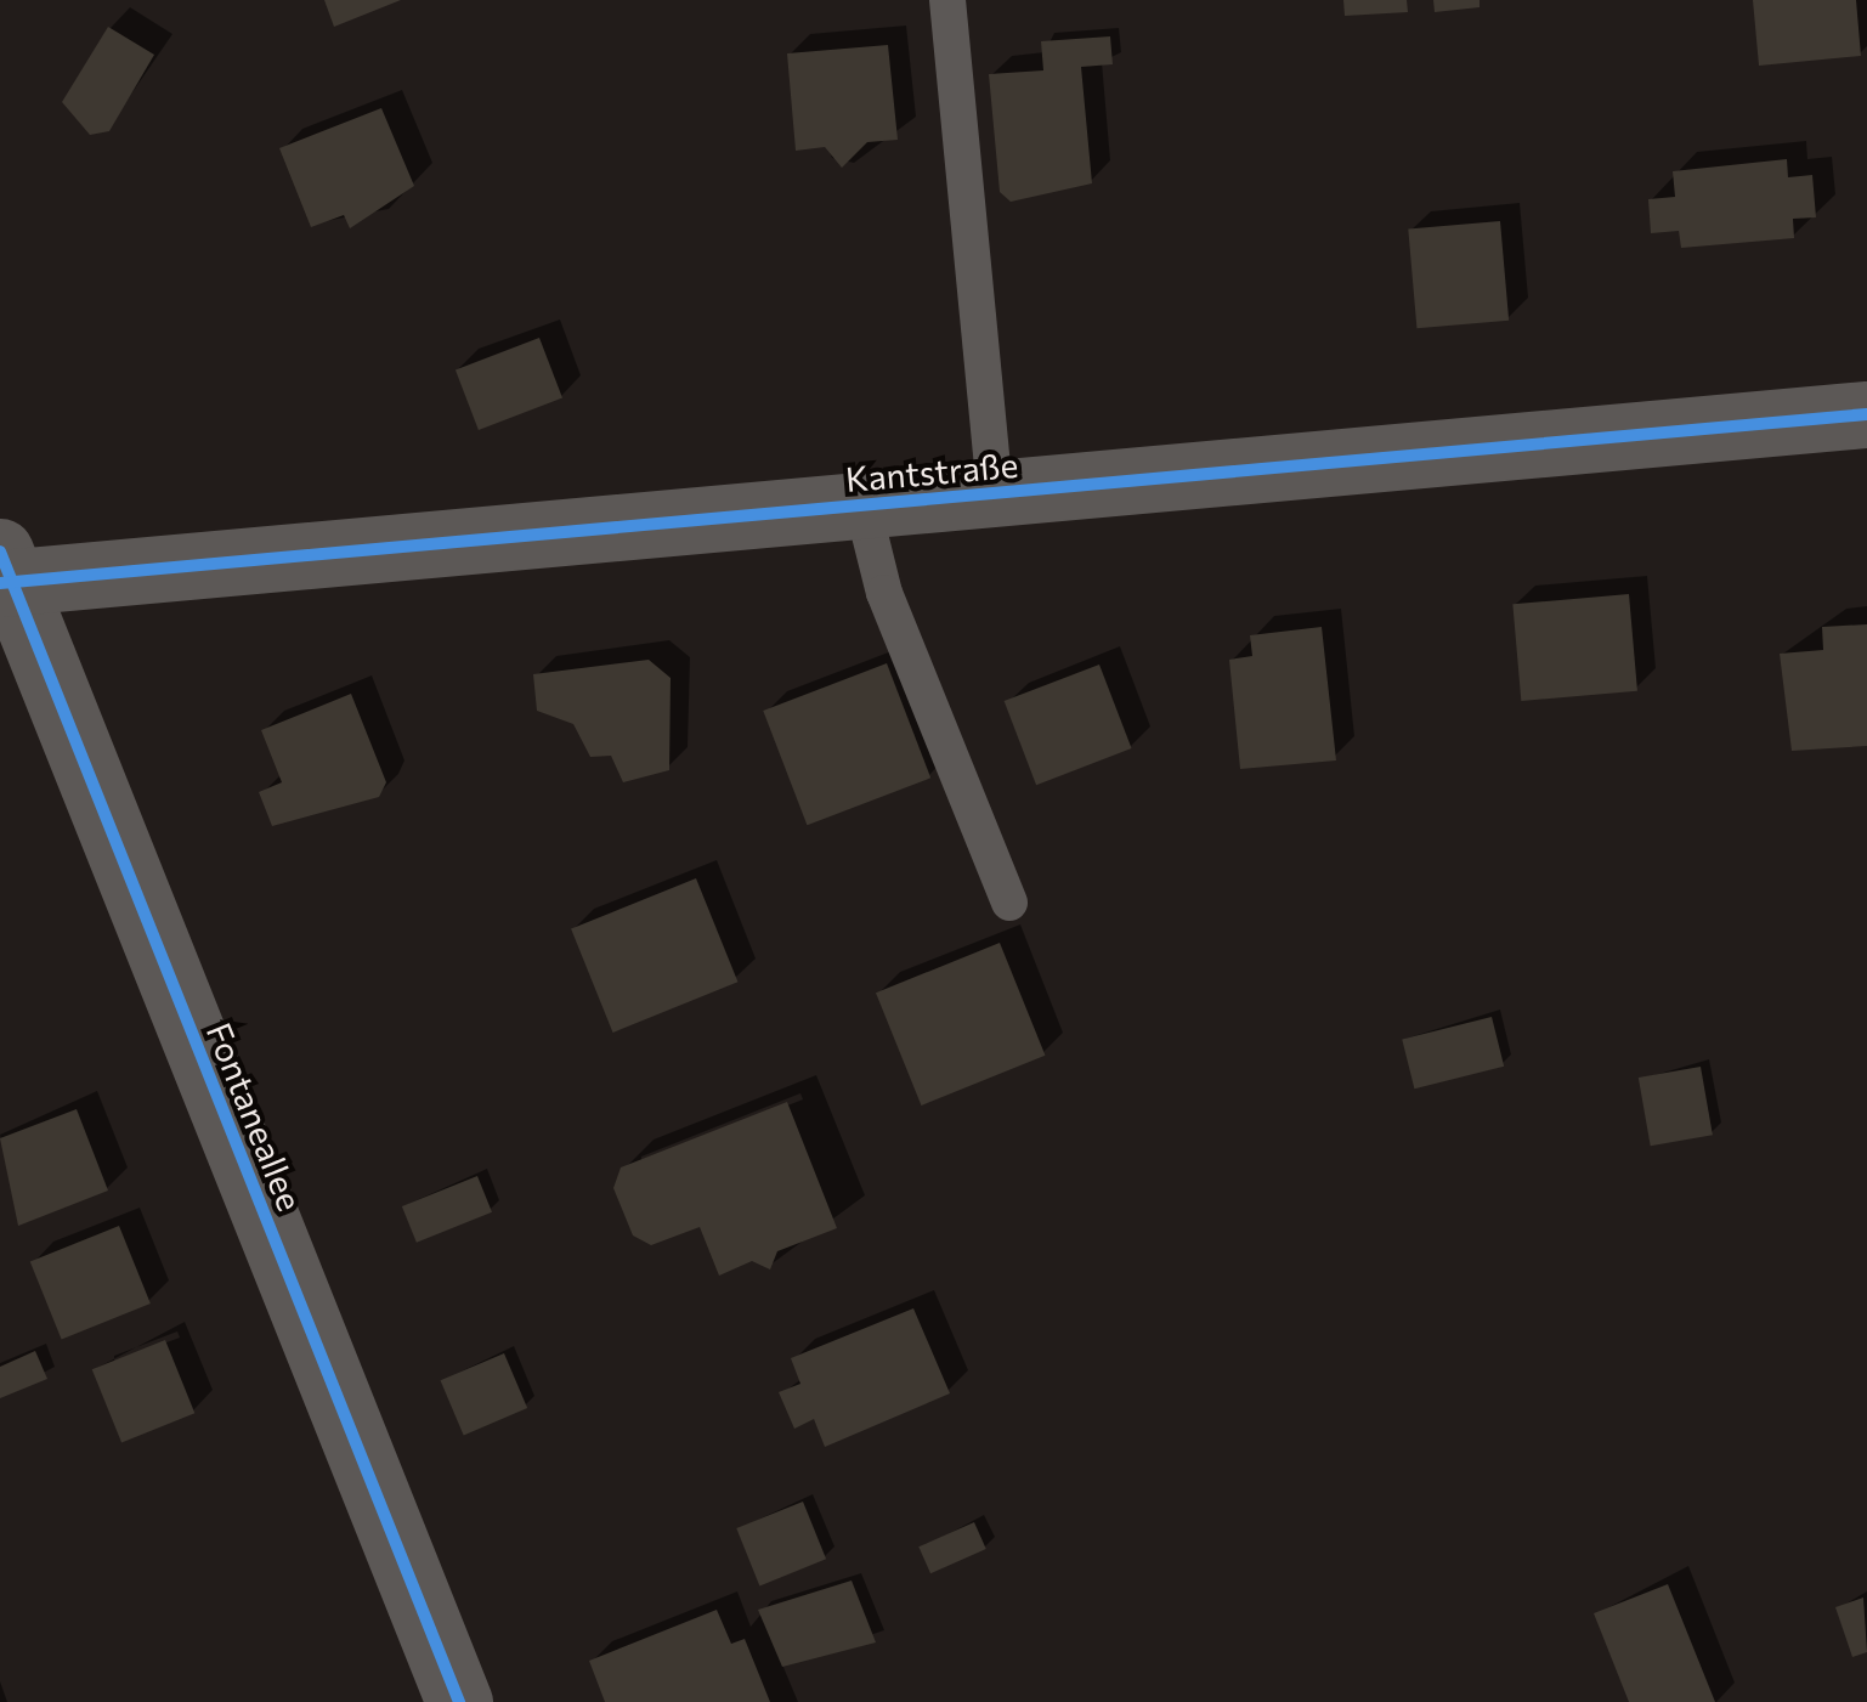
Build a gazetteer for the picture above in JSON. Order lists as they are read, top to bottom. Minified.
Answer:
{"streets":{"street":["Kantstraße","Fontaneallee"]},"crossings":[["Kantstraße","Fontaneallee"]]}
